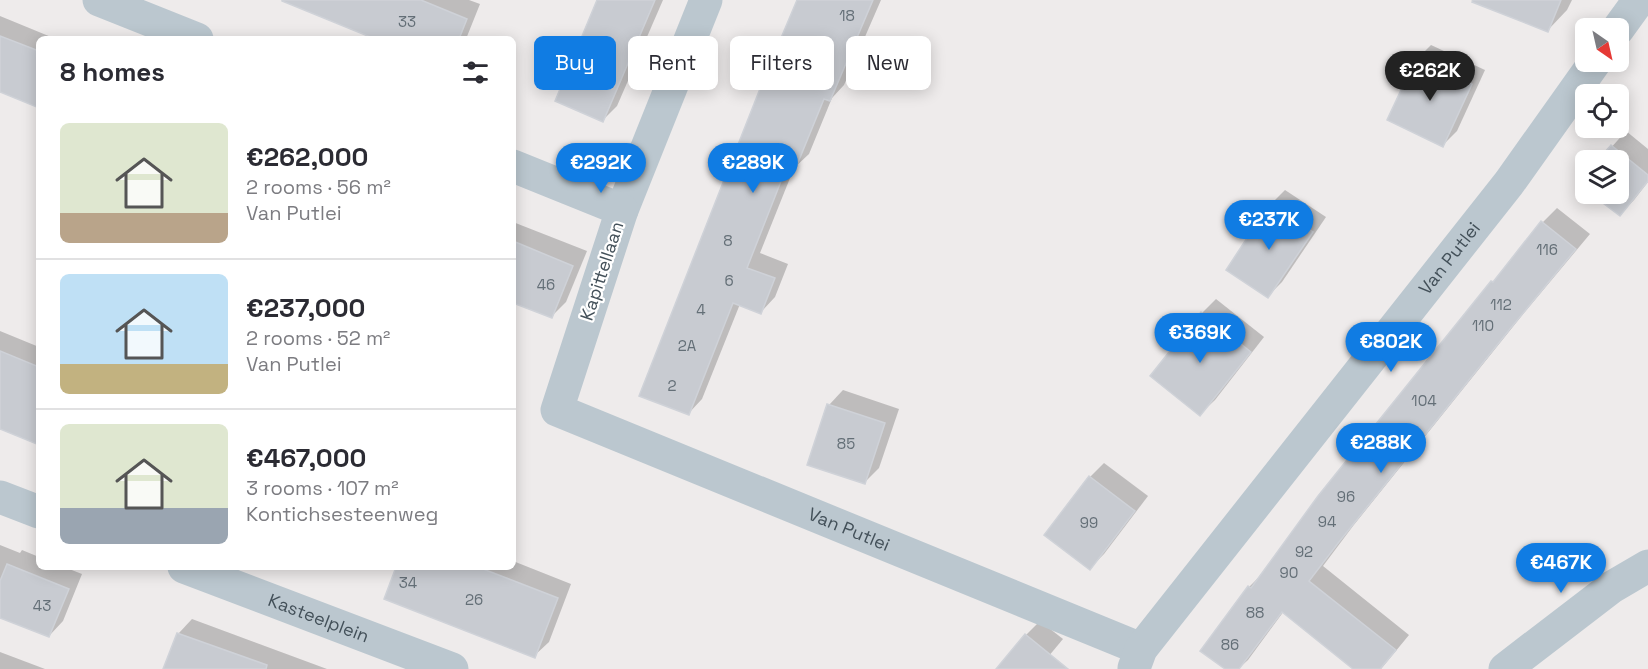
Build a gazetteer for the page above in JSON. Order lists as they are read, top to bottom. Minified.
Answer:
{"streets":{"street":["Van Putlei","Kapittellaan","Kasteelplein"]},"crossings":[["Van Putlei","Kapittellaan"]],"house_numbers":["18","33","8","116","6","46","112","4","110","2A","2","104","85","96","94","99","92","90","34","26","43","88","86"],"north":"bottom right","page":{"chip":["Buy","Rent","Filters","New"],"heading":"8 homes","price":["€262K","€292K","€289K","€237K","€369K","€802K","€288K","€467K"],"list":[{"name":"€262,000","note":"2 rooms · 56 m² · Van Putlei"},{"name":"€237,000","note":"2 rooms · 52 m² · Van Putlei"},{"name":"€467,000","note":"3 rooms · 107 m² · Kontichsesteenweg"}]}}
